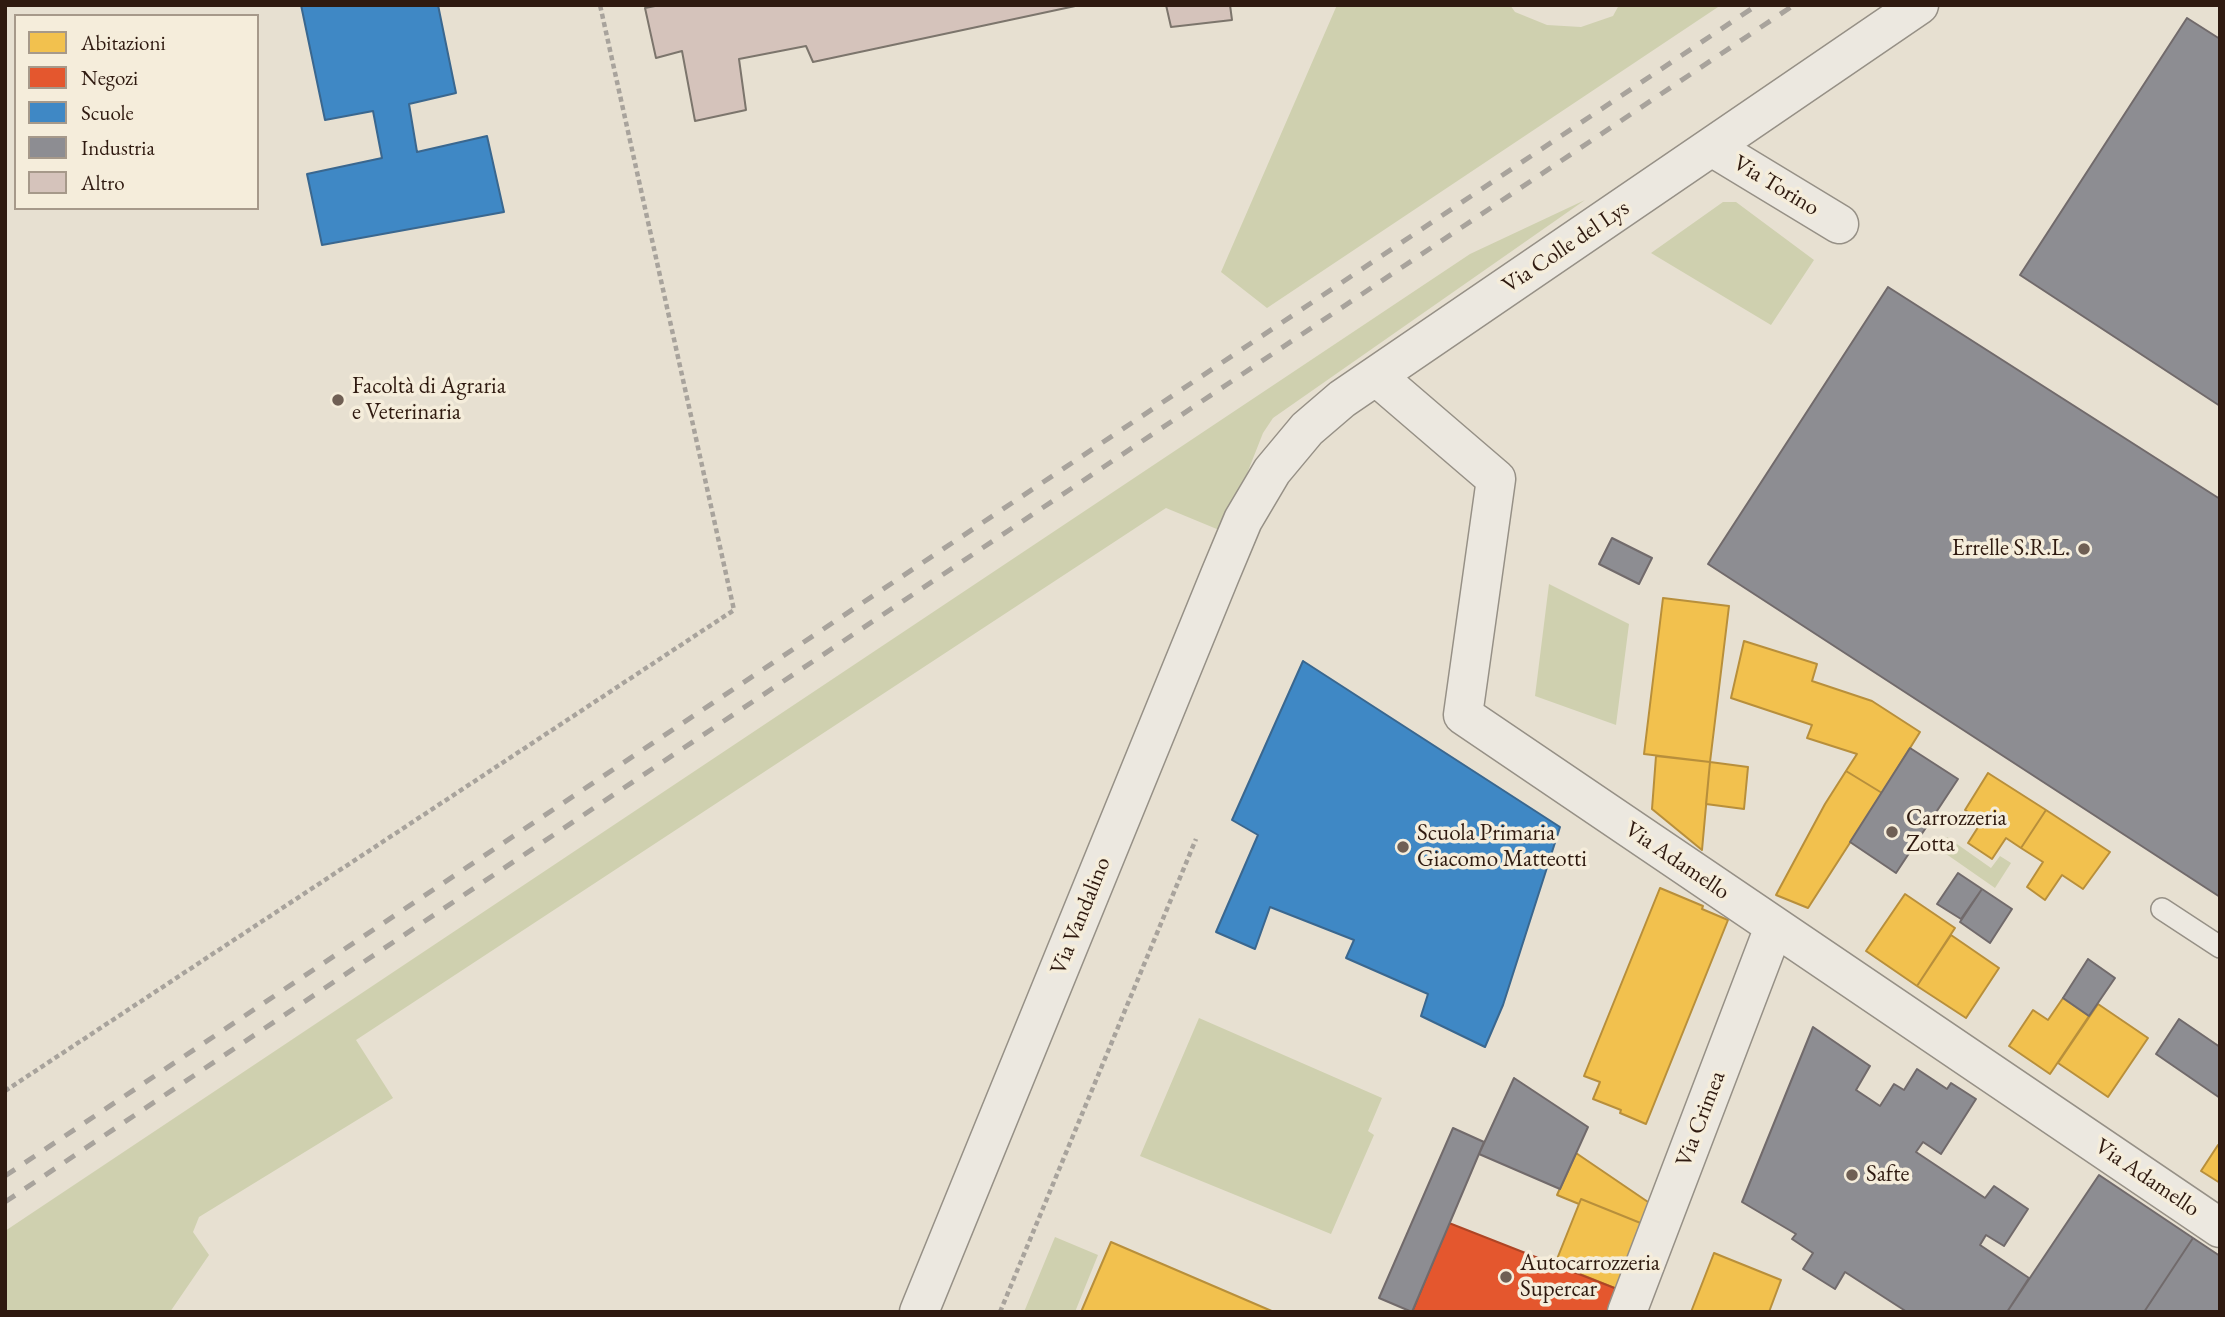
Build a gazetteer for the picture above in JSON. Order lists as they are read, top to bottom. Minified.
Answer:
{"streets":{"street":["Via Torino","Via Colle del Lys","Via Adamello","Via Vandalino","Via Crimea"]},"crossings":[["Via Torino","Via Colle del Lys"],["Via Colle del Lys","Via Adamello"],["Via Colle del Lys","Via Vandalino"],["Via Adamello","Via Crimea"]],"places":["Facoltà di Agraria e Veterinaria","Errelle S.R.L.","Carrozzeria Zotta","Scuola Primaria Giacomo Matteotti","Safte","Autocarrozzeria Supercar"],"legend":["Abitazioni","Negozi","Scuole","Industria","Altro"]}
